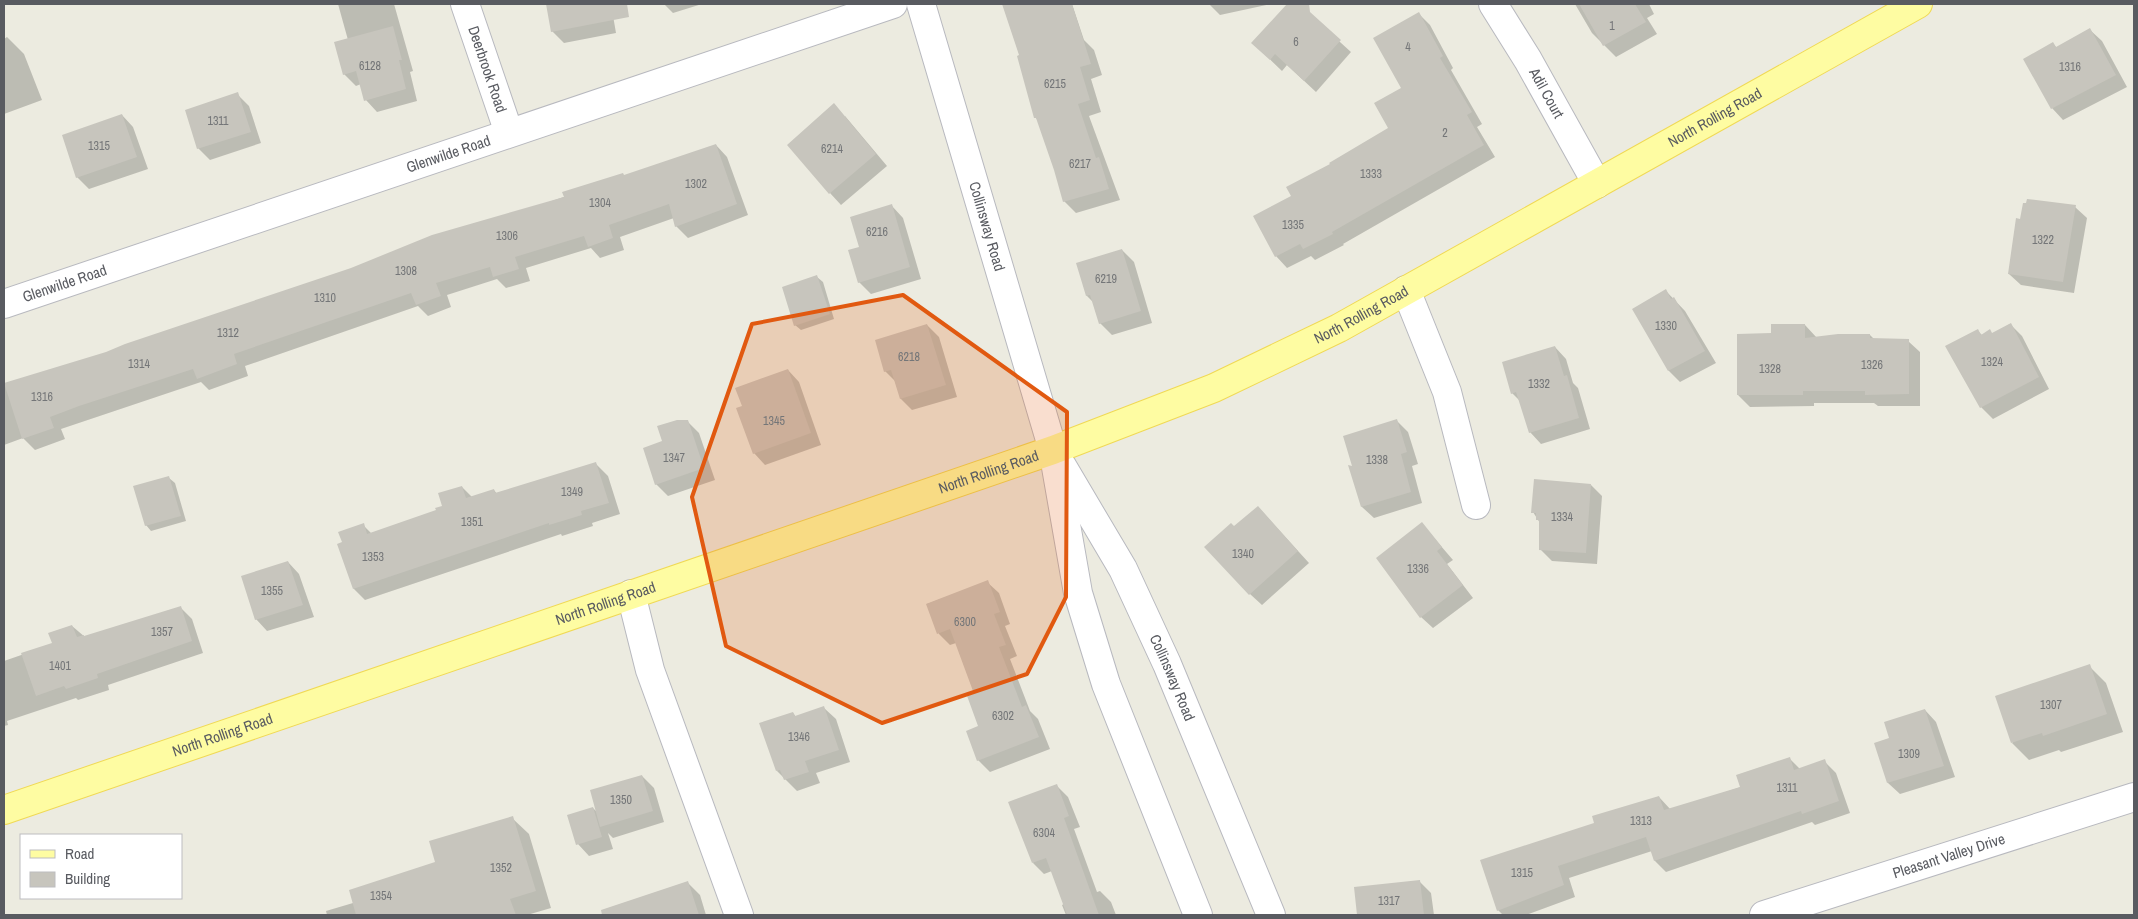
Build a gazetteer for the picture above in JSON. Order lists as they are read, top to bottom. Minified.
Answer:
{"streets":{"main road":["North Rolling Road"],"street":["Deerbrook Road","Adil Court","Glenwilde Road","Collinsway Road","Pleasant Valley Drive"]},"crossings":[["Deerbrook Road","Glenwilde Road"],["Adil Court","North Rolling Road"],["North Rolling Road","Collinsway Road"]],"house_numbers":["1","6","4","6128","1316","6215","1311","2","1315","6214","6217","1333","1302","1304","1335","6216","1306","1322","1308","6219","1310","1330","1312","6218","1324","1314","1326","1328","1332","1316","1345","1347","1338","1349","1334","1351","1340","1353","1336","1355","6300","1357","1401","1307","6302","1346","1309","1311","1350","1313","6304","1352","1315","1354","1317"],"legend":["Road","Building"]}
